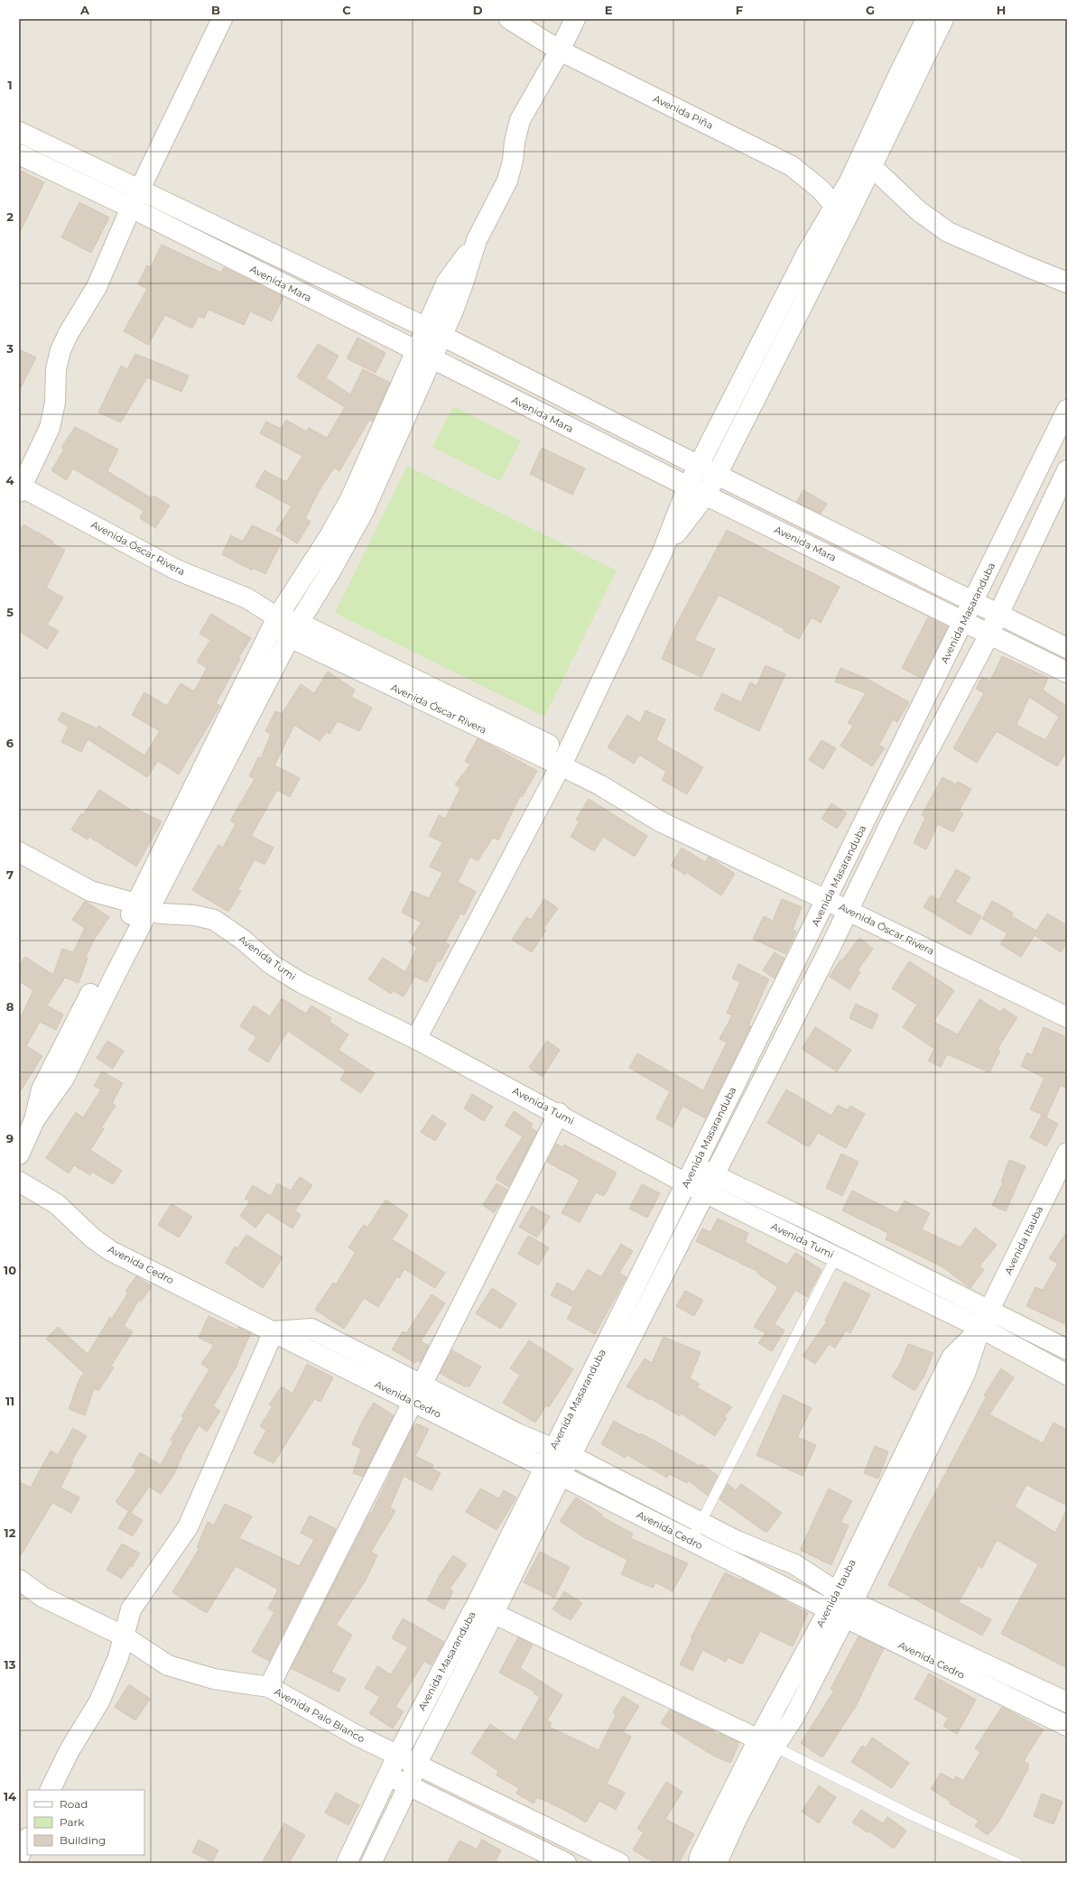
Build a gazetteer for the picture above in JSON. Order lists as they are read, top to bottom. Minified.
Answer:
{"streets":{"street":["Avenida Piña","Avenida Mara","Avenida Óscar Rivera","Avenida Masaranduba","Avenida Tumi","Avenida Itauba","Avenida Cedro","Avenida Palo Blanco"]},"crossings":[["Avenida Mara","Avenida Masaranduba"],["Avenida Óscar Rivera","Avenida Masaranduba"],["Avenida Masaranduba","Avenida Tumi"],["Avenida Masaranduba","Avenida Cedro"],["Avenida Masaranduba","Avenida Palo Blanco"],["Avenida Tumi","Avenida Itauba"],["Avenida Itauba","Avenida Cedro"]],"legend":["Road","Park","Building"],"grid":{"columns":["A","B","C","D","E","F","G","H"],"rows":["1","2","3","4","5","6","7","8","9","10","11","12","13","14"]}}
